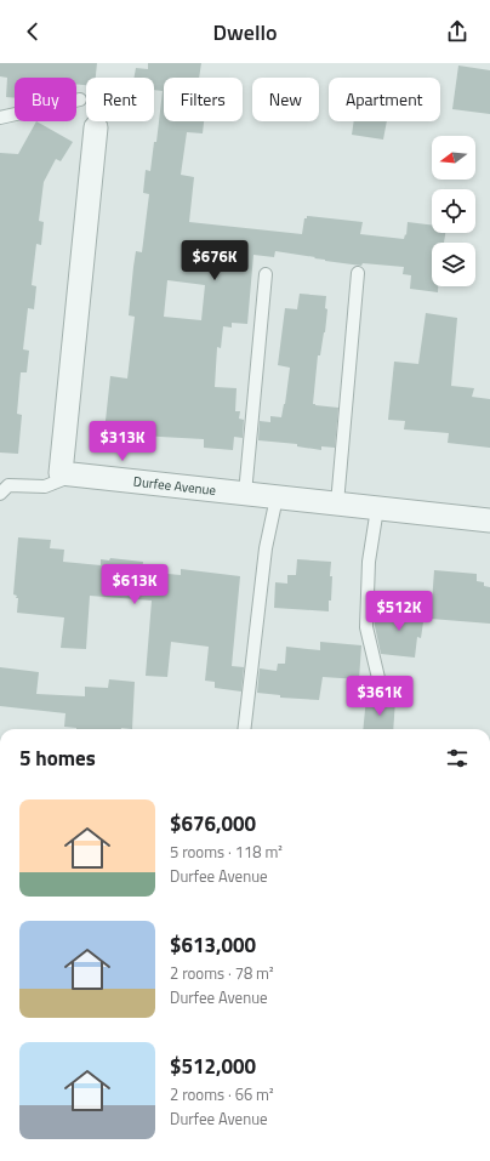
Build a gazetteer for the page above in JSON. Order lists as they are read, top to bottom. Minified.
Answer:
{"streets":{"street":["Durfee Avenue"]},"north":"left","page":{"header":"Dwello","chip":["Buy","Rent","Filters","New","Apartment"],"price":["$676K","$313K","$613K","$512K","$361K"],"heading":"5 homes","list":[{"name":"$676,000","note":"5 rooms · 118 m² · Durfee Avenue"},{"name":"$613,000","note":"2 rooms · 78 m² · Durfee Avenue"},{"name":"$512,000","note":"2 rooms · 66 m² · Durfee Avenue"}]}}
